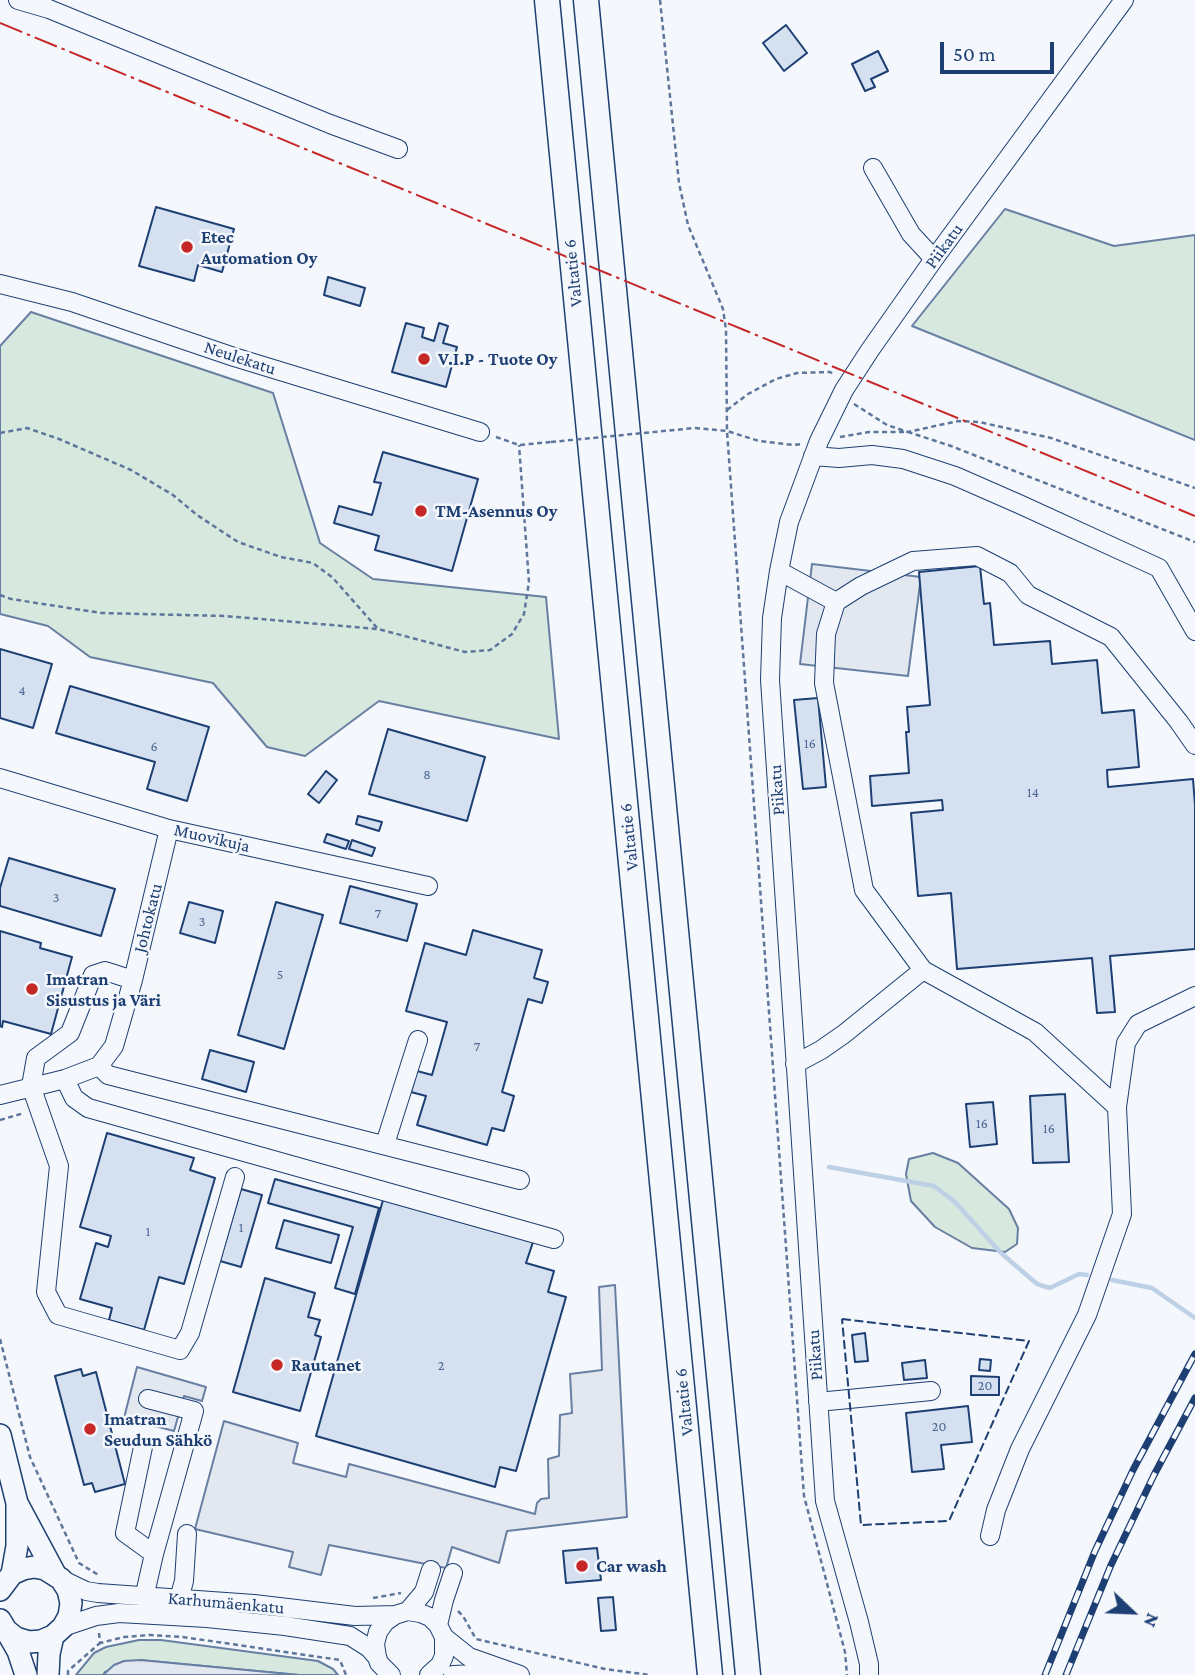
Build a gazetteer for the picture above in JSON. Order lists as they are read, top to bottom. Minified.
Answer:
{"streets":{"highway":["Valtatie 6"],"street":["Piikatu","Neulekatu","Muovikuja","Johtokatu","Karhumäenkatu"]},"crossings":[["Muovikuja","Johtokatu"]],"places":["Etec Automation Oy","V.I.P - Tuote Oy","TM-Asennus Oy","Imatran Sisustus ja Väri","Rautanet","Imatran Seudun Sähkö","Car wash"],"house_numbers":["4","16","6","8","14","3","7","3","5","7","16","16","1","1","2","20","20"],"scale_bar":"50 m","north":"bottom right"}
